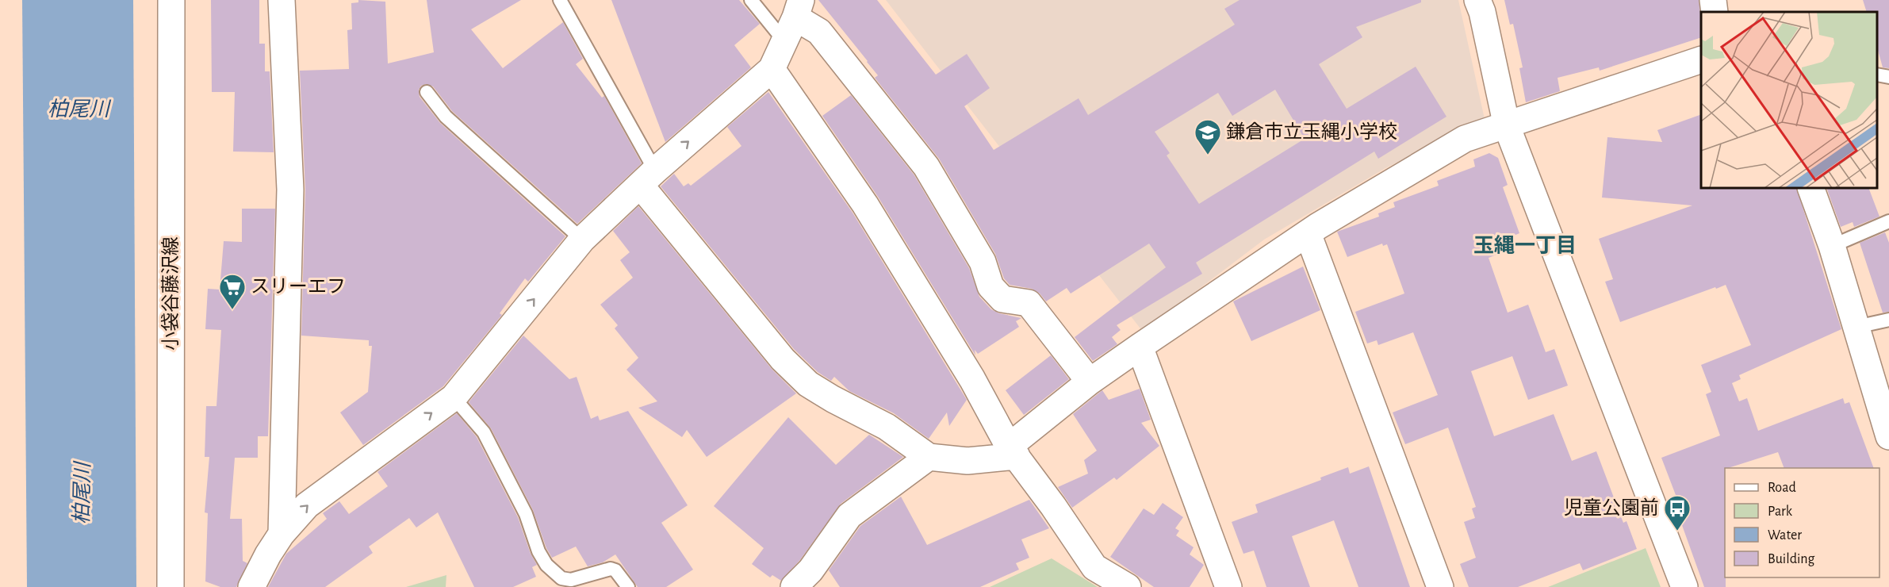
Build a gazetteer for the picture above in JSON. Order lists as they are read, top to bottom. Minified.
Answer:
{"streets":{"street":["小袋谷藤沢線"]},"districts":["玉縄一丁目"],"water":["柏尾川"],"places":{"school or university":["鎌倉市立玉縄小学校"],"supermarket":["スリーエフ"],"bus stop":["児童公園前"]},"legend":["Road","Park","Water","Building"]}
